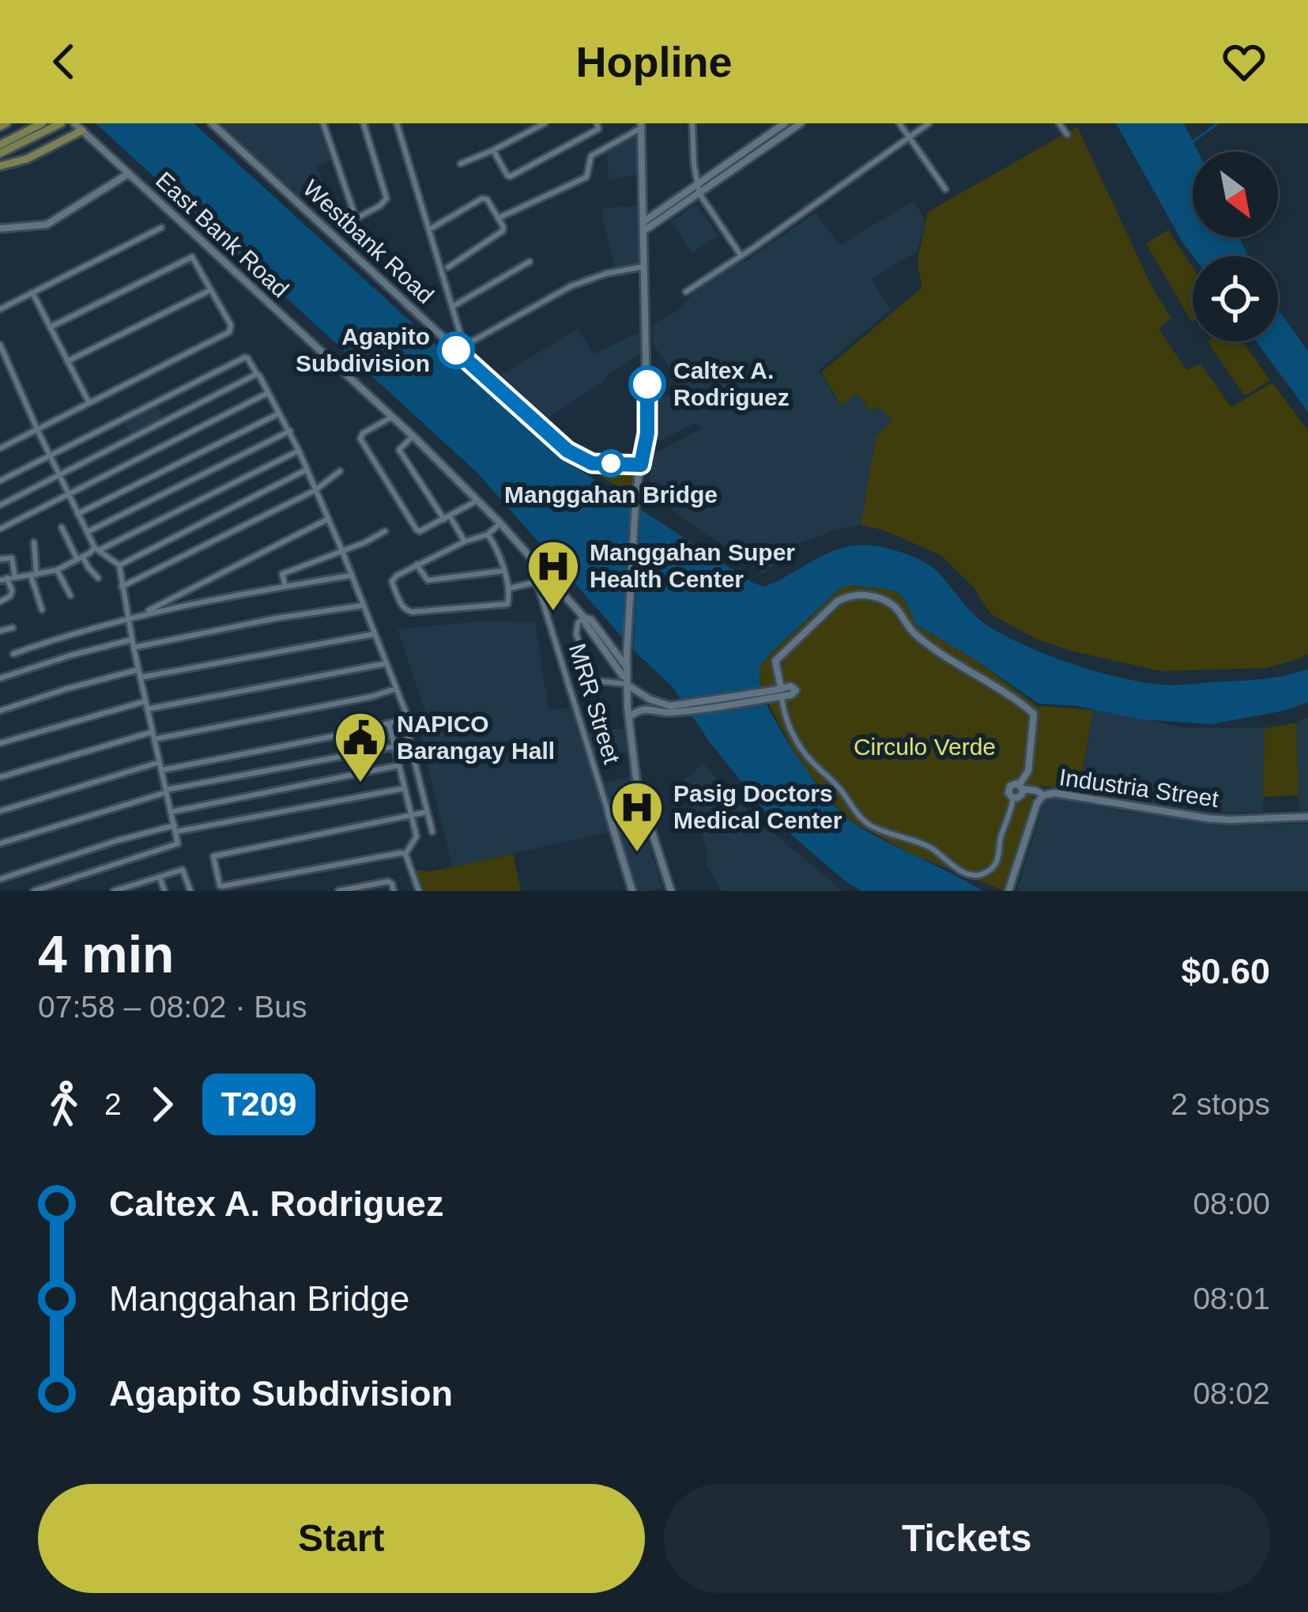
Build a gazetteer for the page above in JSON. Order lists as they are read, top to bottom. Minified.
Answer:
{"streets":{"street":["East Bank Road","Westbank Road","MRR Street","Industria Street"]},"parks":["Circulo Verde"],"places":{"other":["Agapito Subdivision","Caltex A. Rodriguez","Manggahan Bridge"],"hospital":["Manggahan Super Health Center","Pasig Doctors Medical Center"],"public building":["NAPICO Barangay Hall"]},"lines":["bus line T209"],"north":"bottom right","page":{"header":"Hopline","heading":["4 min","07:58 – 08:02 · Bus","$0.60"],"legs":["2","T209","2 stops"],"list":[{"name":"Caltex A. Rodriguez","value":"08:00"},{"name":"Manggahan Bridge","value":"08:01"},{"name":"Agapito Subdivision","value":"08:02"}],"buttons":["Start","Tickets"]}}
